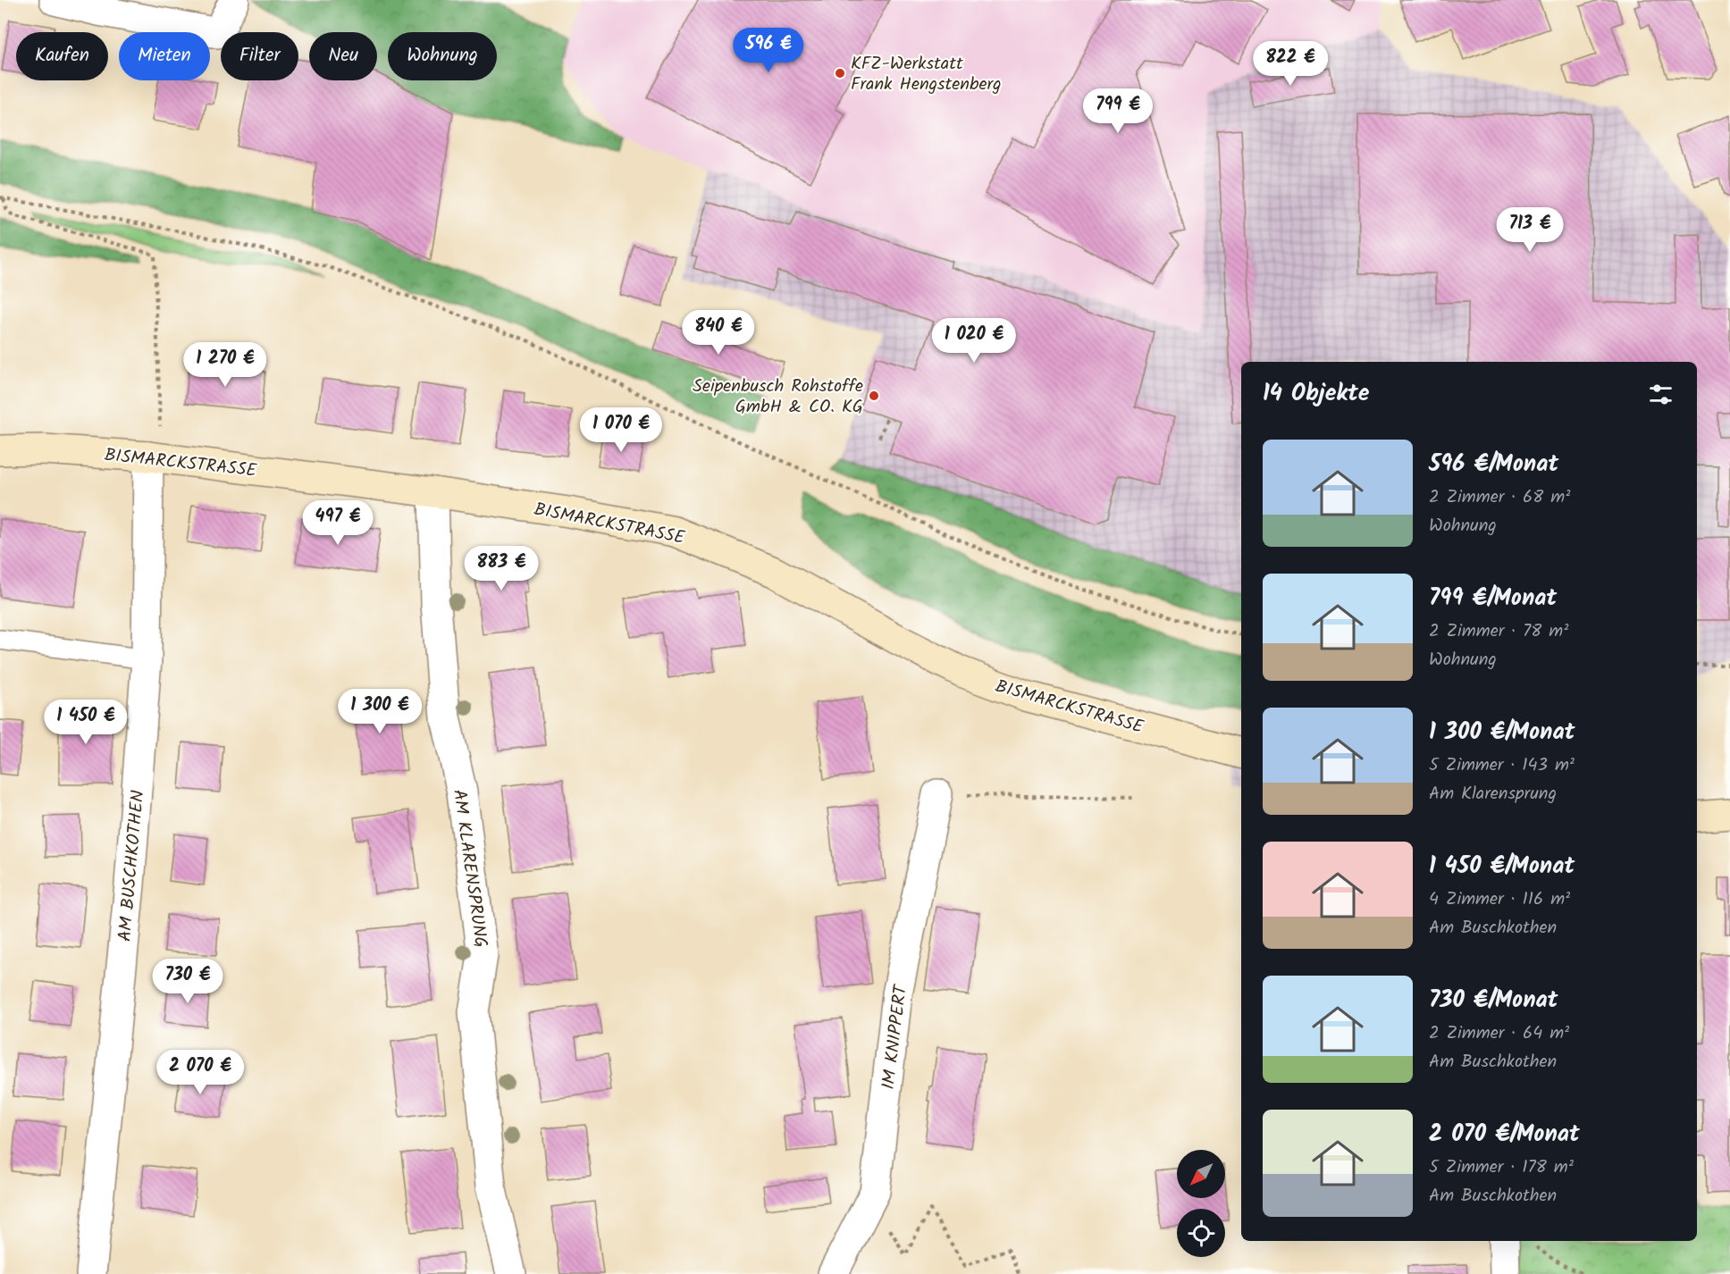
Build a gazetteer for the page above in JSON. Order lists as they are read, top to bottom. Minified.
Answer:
{"streets":{"street":["BISMARCKSTRASSE","AM BUSCHKOTHEN","AM KLARENSPRUNG","IM KNIPPERT"]},"crossings":[["BISMARCKSTRASSE","AM BUSCHKOTHEN"],["BISMARCKSTRASSE","AM KLARENSPRUNG"]],"places":["KFZ-Werkstatt Frank Hengstenberg","Seipenbusch Rohstoffe GmbH & CO. KG"],"north":"bottom left","page":{"price":["596 €","822 €","799 €","713 €","840 €","1 020 €","1 270 €","1 070 €","497 €","883 €","1 300 €","1 450 €","730 €","2 070 €"],"chip":["Kaufen","Mieten","Filter","Neu","Wohnung"],"heading":"14 Objekte","list":[{"name":"596 €/Monat","note":"2 Zimmer · 68 m² · Wohnung"},{"name":"799 €/Monat","note":"2 Zimmer · 78 m² · Wohnung"},{"name":"1 300 €/Monat","note":"5 Zimmer · 143 m² · Am Klarensprung"},{"name":"1 450 €/Monat","note":"4 Zimmer · 116 m² · Am Buschkothen"},{"name":"730 €/Monat","note":"2 Zimmer · 64 m² · Am Buschkothen"},{"name":"2 070 €/Monat","note":"5 Zimmer · 178 m² · Am Buschkothen"}]}}
